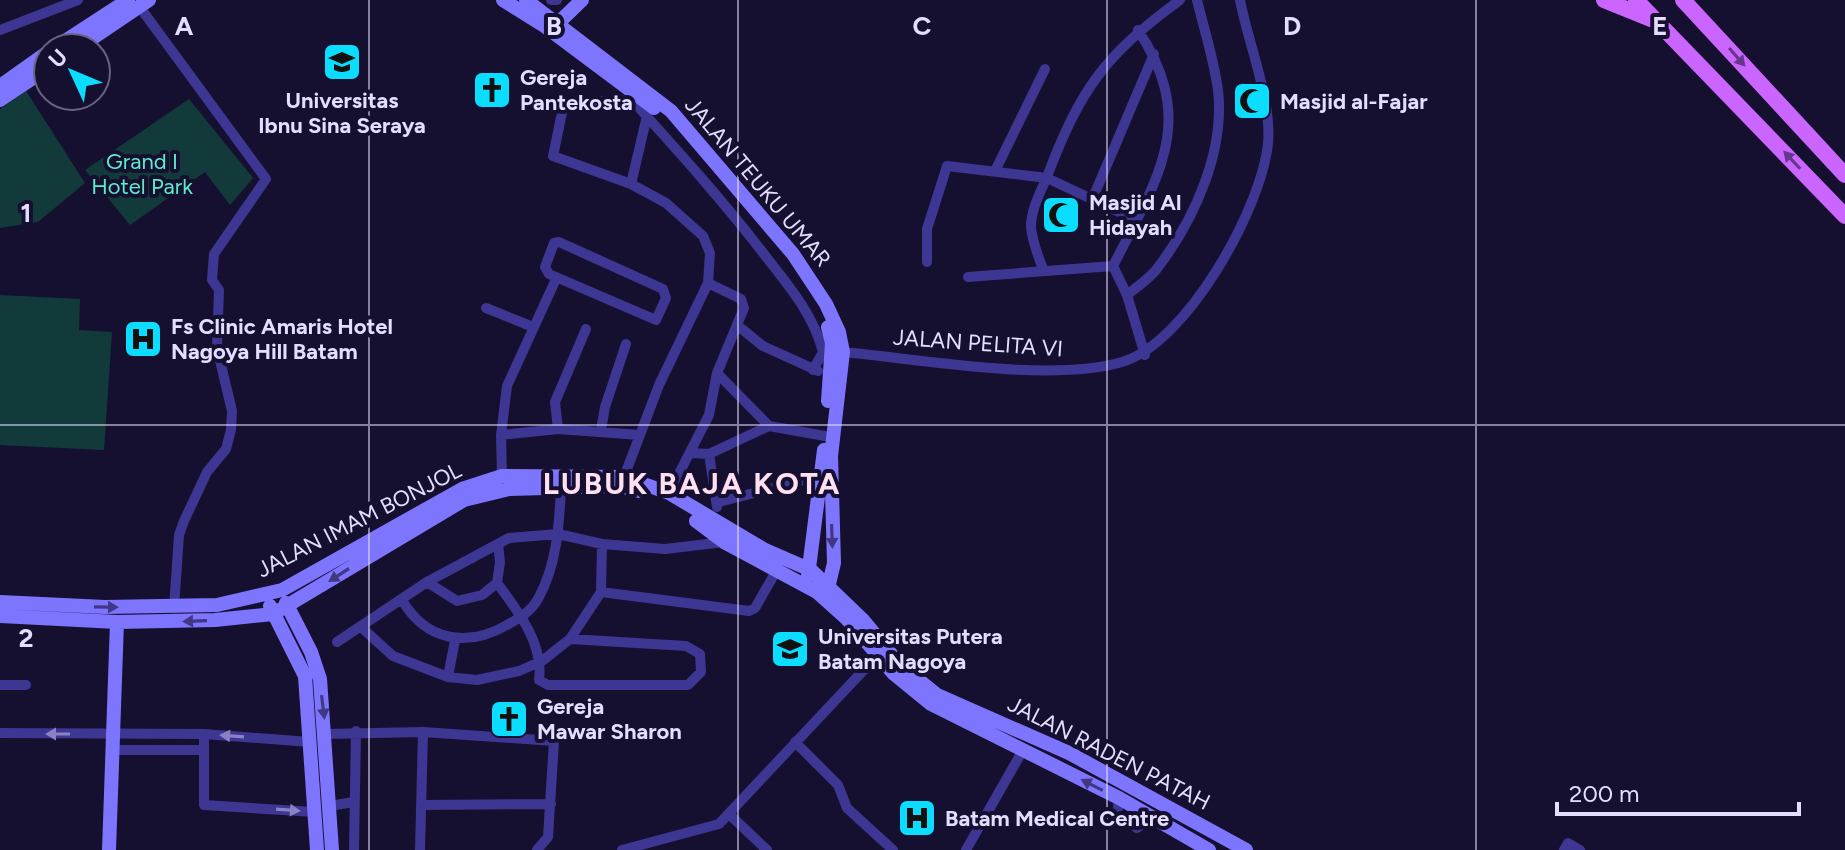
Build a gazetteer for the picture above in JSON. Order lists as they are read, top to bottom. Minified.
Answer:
{"streets":{"main road":["JALAN TEUKU UMAR","JALAN IMAM BONJOL","JALAN RADEN PATAH"],"street":["JALAN PELITA VI"]},"crossings":[["JALAN TEUKU UMAR","JALAN PELITA VI"],["JALAN TEUKU UMAR","JALAN IMAM BONJOL"],["JALAN TEUKU UMAR","JALAN RADEN PATAH"],["JALAN IMAM BONJOL","JALAN RADEN PATAH"]],"districts":["LUBUK BAJA KOTA"],"parks":["Grand I Hotel Park"],"places":{"school or university":["Universitas Ibnu Sina Seraya","Universitas Putera Batam Nagoya"],"church":["Gereja Pantekosta","Gereja Mawar Sharon"],"mosque":["Masjid al-Fajar","Masjid Al Hidayah"],"hospital":["Fs Clinic Amaris Hotel Nagoya Hill Batam","Batam Medical Centre"]},"scale_bar":"200 m","north":"top left","grid":{"columns":["A","B","C","D","E"],"rows":["1","2"]}}
